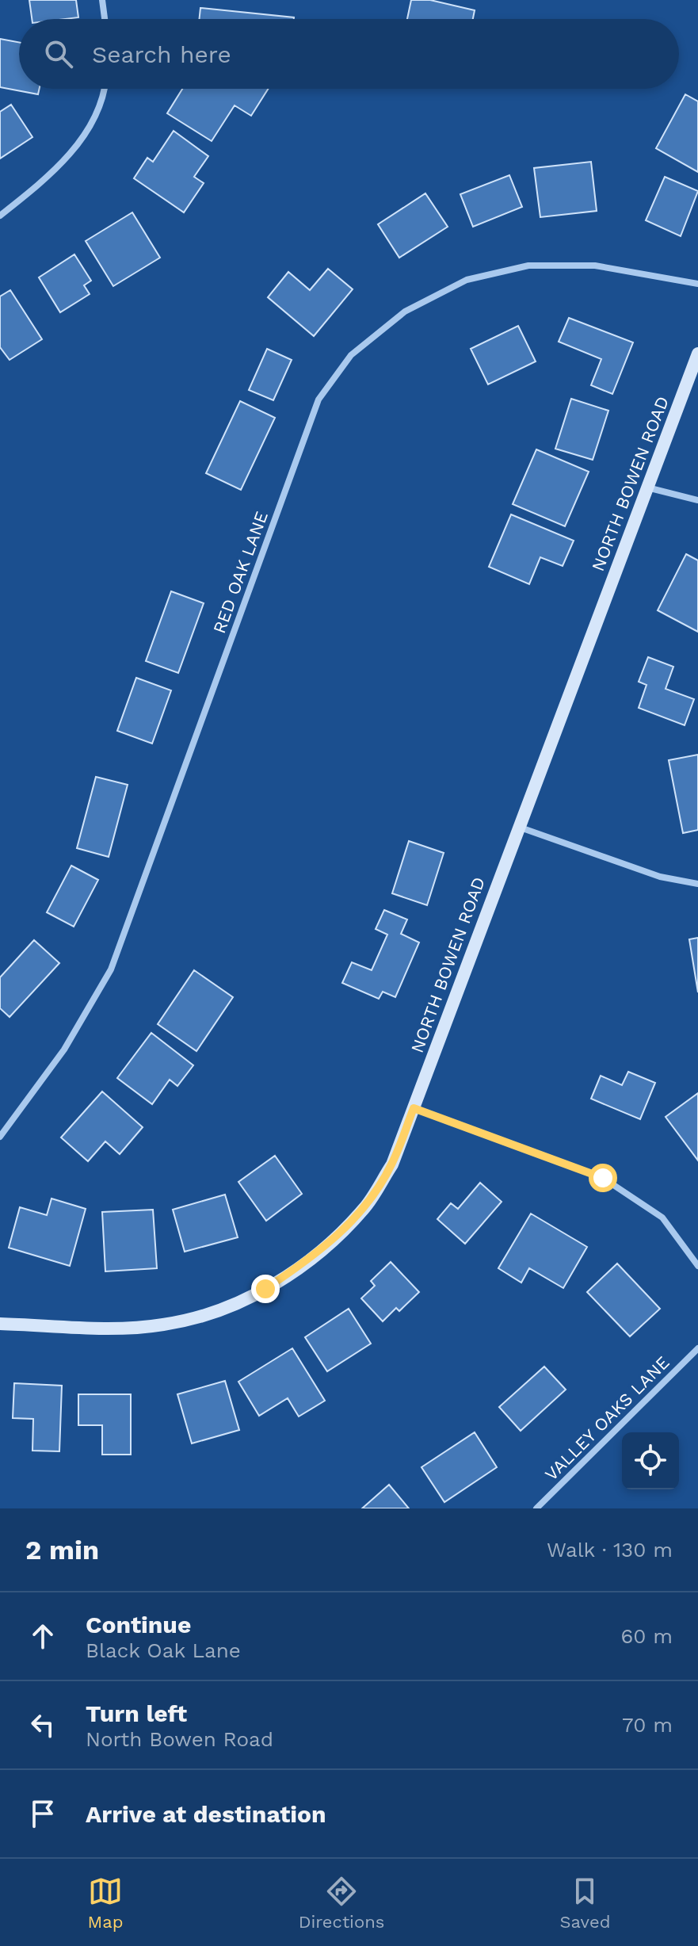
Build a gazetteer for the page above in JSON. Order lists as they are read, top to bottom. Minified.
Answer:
{"streets":{"street":["NORTH BOWEN ROAD","RED OAK LANE","VALLEY OAKS LANE"]},"page":{"search":"Search here","heading":["2 min","Walk · 130 m"],"list":[["Continue","Black Oak Lane","60 m"],["Turn left","North Bowen Road","70 m"],"Arrive at destination"],"nav":["Map","Directions","Saved"]}}
